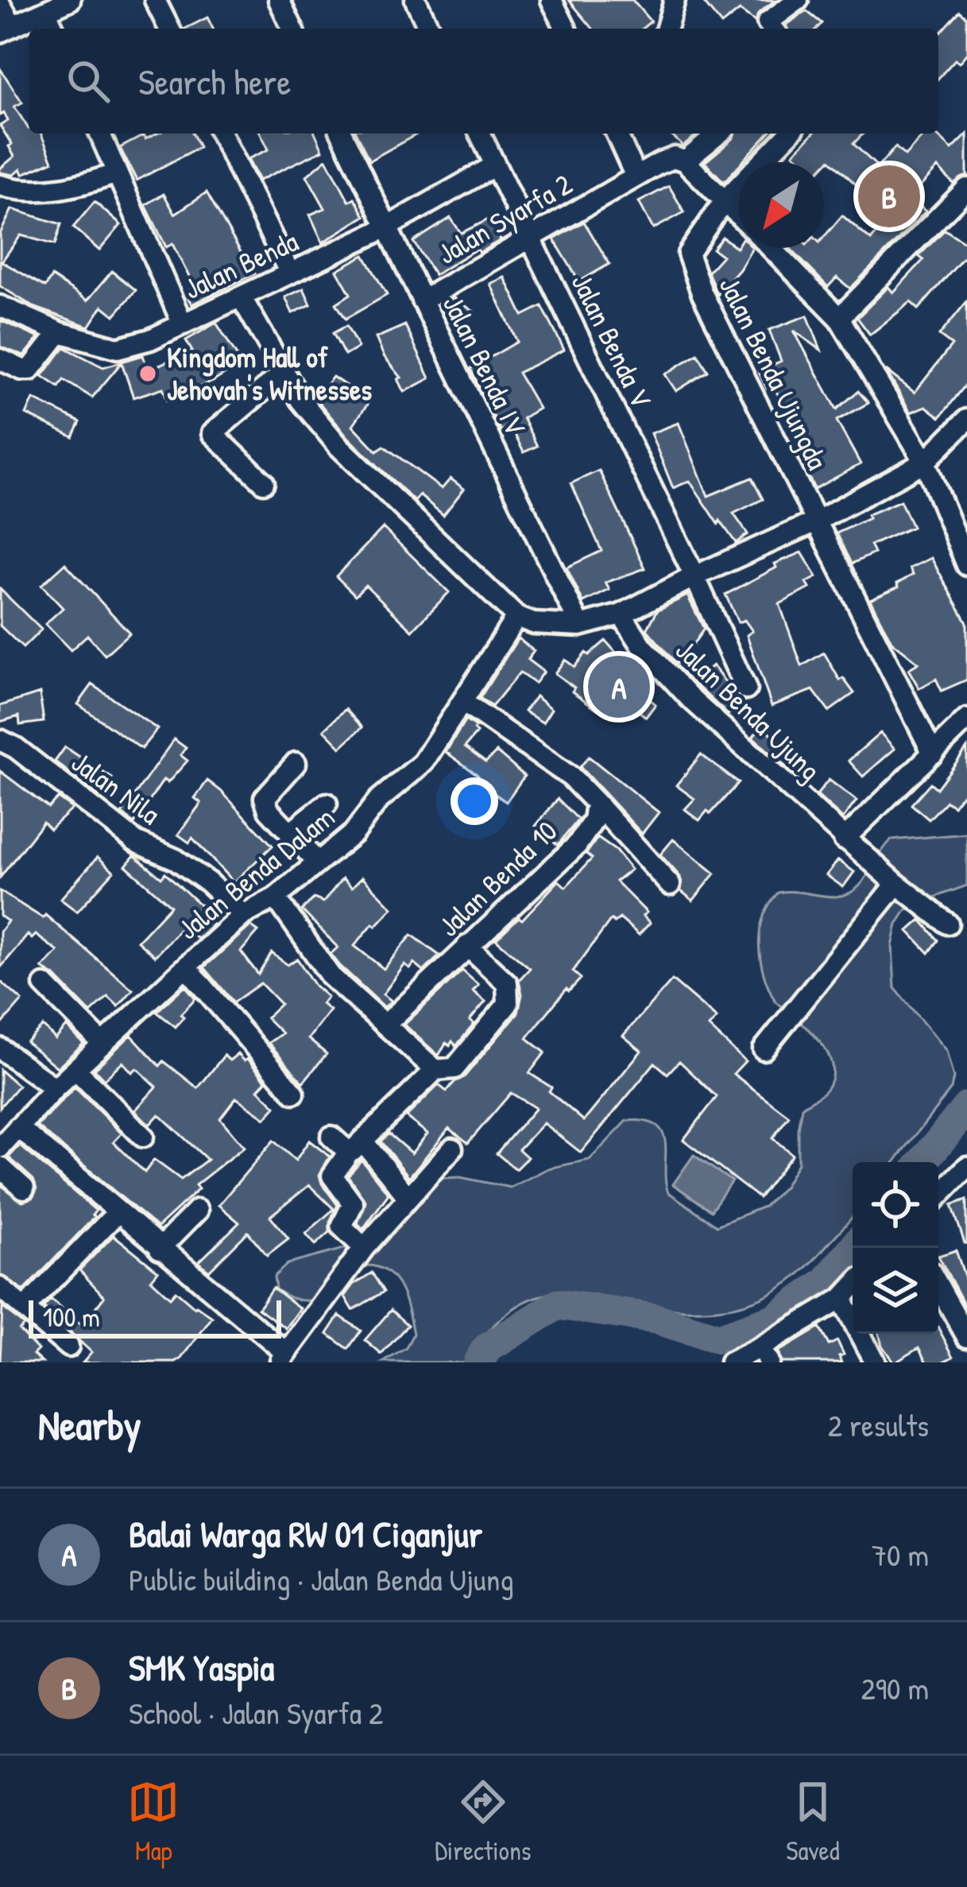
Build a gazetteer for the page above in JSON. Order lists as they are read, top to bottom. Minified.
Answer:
{"streets":{"street":["Jalan Syarfa 2","Jalan Benda","Jalan Benda V","Jalan Benda IV","Jalan Benda Ujungda","Jalan Benda Ujung","Jalan Nila","Jalan Benda Dalam","Jalan Benda 10"]},"crossings":[["Jalan Syarfa 2","Jalan Benda V"],["Jalan Syarfa 2","Jalan Benda IV"],["Jalan Benda","Jalan Benda V"],["Jalan Benda","Jalan Benda IV"],["Jalan Nila","Jalan Benda Dalam"]],"places":["Kingdom Hall of Jehovah's Witnesses"],"scale_bar":"100 m","north":"bottom left","page":{"search":"Search here","pins":["B","A"],"scale":"100 m","heading":["Nearby","2 results"],"list":[{"mark":"A","name":"Balai Warga RW 01 Ciganjur","note":"Public building · Jalan Benda Ujung","value":"70 m"},{"mark":"B","name":"SMK Yaspia","note":"School · Jalan Syarfa 2","value":"290 m"}],"nav":["Map","Directions","Saved"]}}
